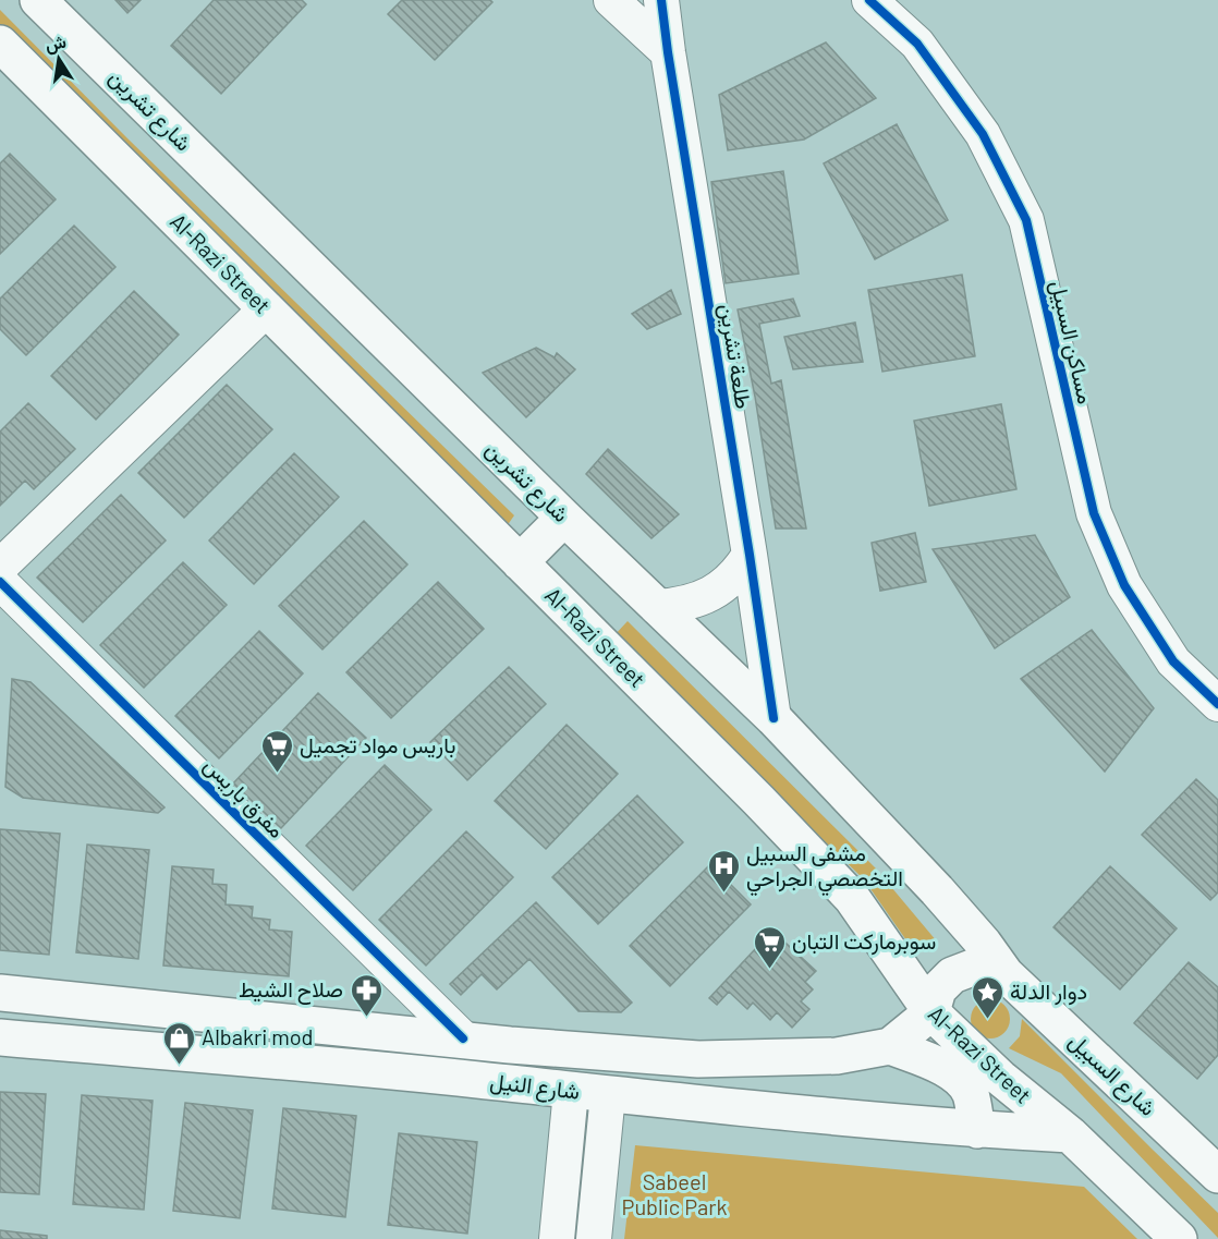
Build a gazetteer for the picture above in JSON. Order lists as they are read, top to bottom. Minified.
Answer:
{"streets":{"main road":["شارع تشرين","Al-Razi Street","شارع السبيل","شارع النيل"],"street":["مساكن السبيل","طلعة تشرين","مفرق باريس"]},"crossings":[["شارع تشرين","طلعة تشرين"],["شارع تشرين","شارع السبيل"],["شارع تشرين","شارع النيل"],["Al-Razi Street","شارع النيل"],["مفرق باريس","شارع النيل"],["شارع السبيل","شارع النيل"]],"parks":["Sabeel Public Park"],"places":{"supermarket":["باريس مواد تجميل","سوبرماركت التبان"],"hospital":["مشفى السبيل التخصصي الجراحي"],"pharmacy":["صلاح الشيط"],"place":["دوار الدلة"],"shop":["Albakri mod"]},"north":"top"}
